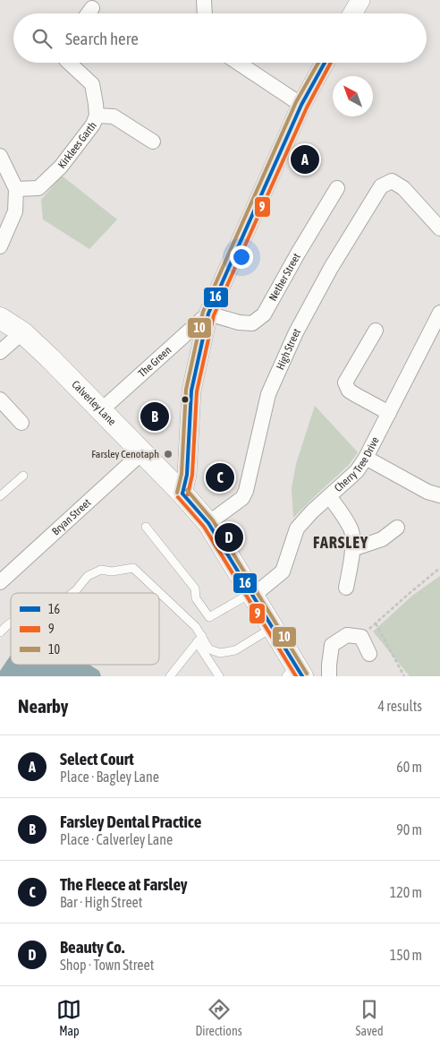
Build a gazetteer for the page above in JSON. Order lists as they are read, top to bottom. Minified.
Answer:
{"streets":{"main road":["Calverley Lane"],"street":["Kirklees Garth","Nether Street","High Street","The Green","Cherry Tree Drive","Bryan Street"]},"crossings":[["Nether Street","The Green"],["High Street","Calverley Lane"],["The Green","Calverley Lane"],["Calverley Lane","Cherry Tree Drive"],["Calverley Lane","Bryan Street"]],"districts":["FARSLEY"],"places":["Farsley Cenotaph"],"lines":["transit line 16","transit line 9","transit line 10"],"legend":["16","9","10"],"north":"top left","page":{"search":"Search here","pins":["A","B","C","D"],"heading":["Nearby","4 results"],"list":[{"mark":"A","name":"Select Court","note":"Place · Bagley Lane","value":"60 m"},{"mark":"B","name":"Farsley Dental Practice","note":"Place · Calverley Lane","value":"90 m"},{"mark":"C","name":"The Fleece at Farsley","note":"Bar · High Street","value":"120 m"},{"mark":"D","name":"Beauty Co.","note":"Shop · Town Street","value":"150 m"}],"nav":["Map","Directions","Saved"]}}
